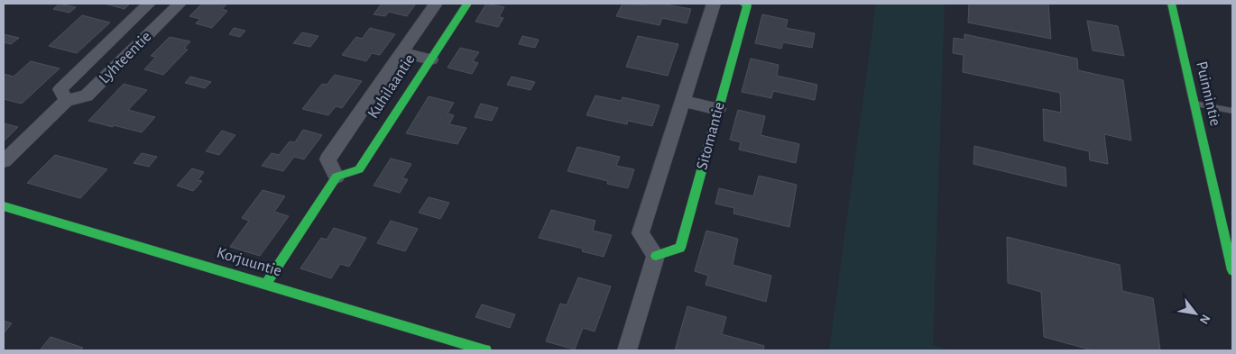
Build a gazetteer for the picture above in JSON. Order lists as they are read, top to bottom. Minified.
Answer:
{"streets":{"street":["Lyhteentie","Kuhilaantie","Puinnintie","Sitomantie","Korjuuntie"]},"north":"bottom right"}
